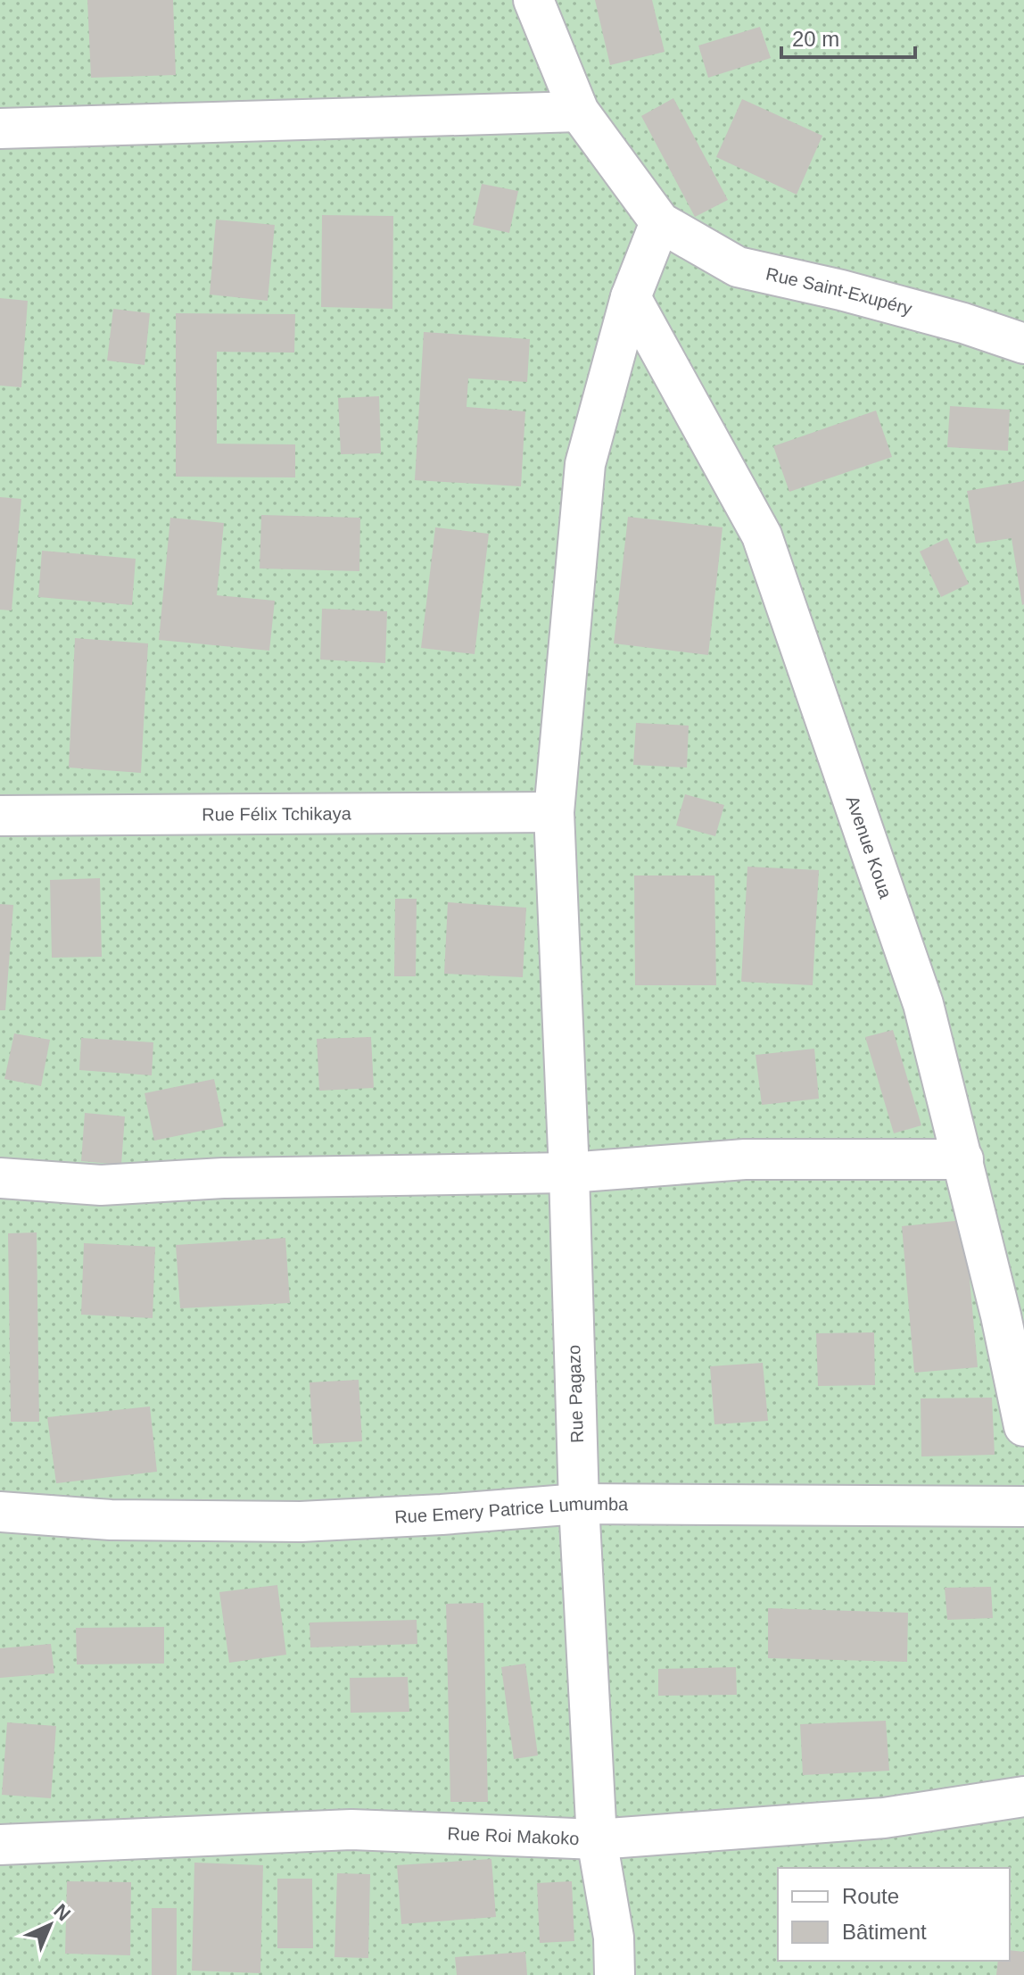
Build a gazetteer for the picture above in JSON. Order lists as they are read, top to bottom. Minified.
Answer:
{"streets":{"street":["Rue Saint-Exupéry","Rue Félix Tchikaya","Avenue Koua","Rue Pagazo","Rue Emery Patrice Lumumba","Rue Roi Makoko"]},"crossings":[["Rue Saint-Exupéry","Rue Pagazo"],["Rue Félix Tchikaya","Rue Pagazo"],["Avenue Koua","Rue Pagazo"],["Rue Pagazo","Rue Emery Patrice Lumumba"],["Rue Pagazo","Rue Roi Makoko"]],"legend":["Route","Bâtiment"],"scale_bar":"20 m","north":"top right"}
